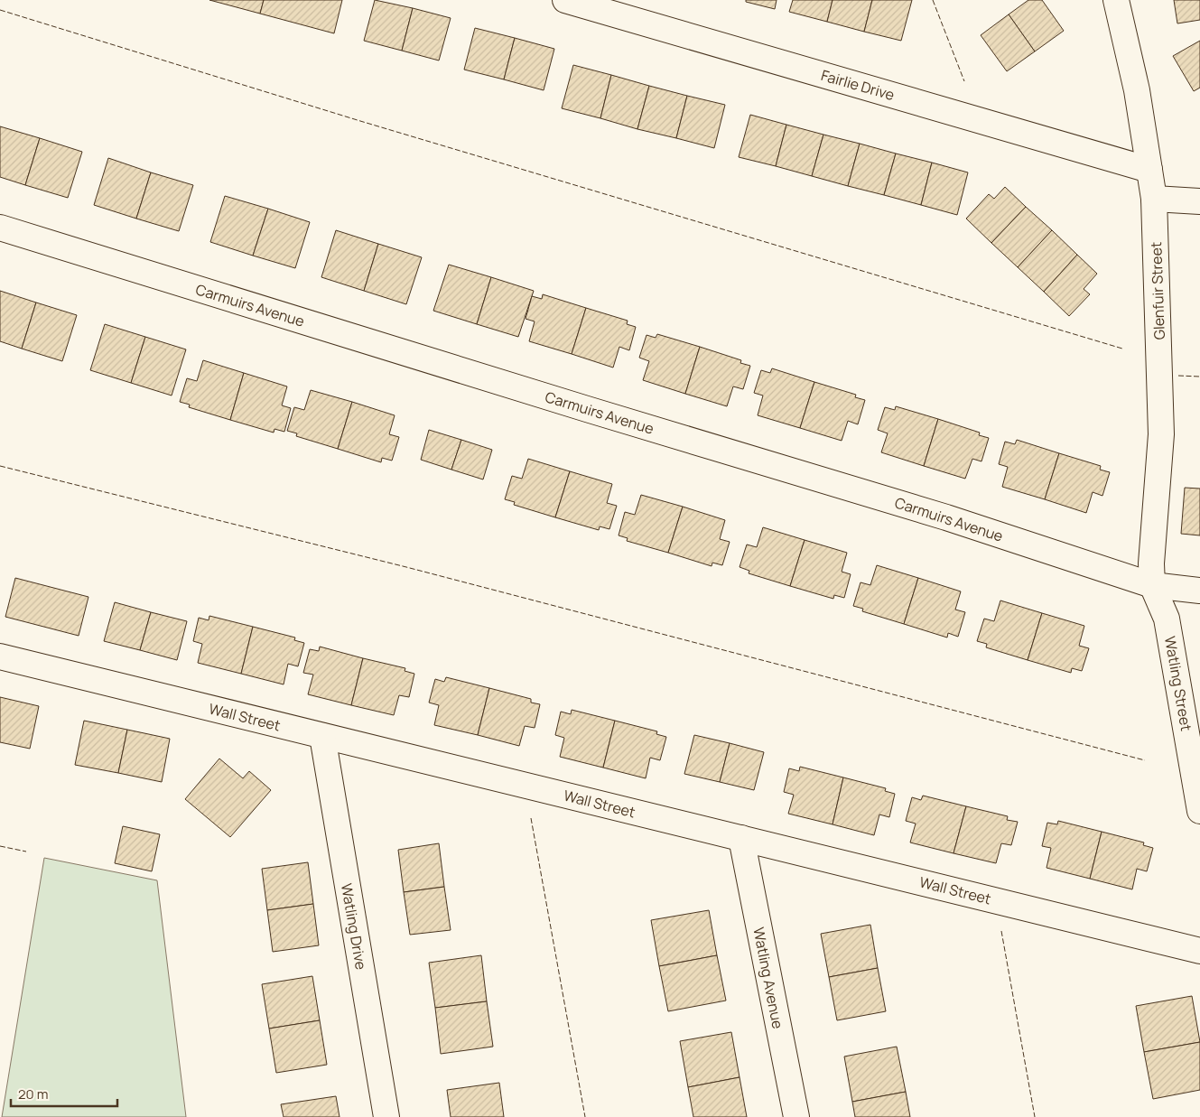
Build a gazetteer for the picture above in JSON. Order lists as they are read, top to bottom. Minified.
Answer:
{"streets":{"street":["Fairlie Drive","Glenfuir Street","Carmuirs Avenue","Watling Street","Wall Street","Watling Drive","Watling Avenue"]},"crossings":[["Fairlie Drive","Glenfuir Street"],["Glenfuir Street","Carmuirs Avenue"],["Glenfuir Street","Watling Street"],["Carmuirs Avenue","Watling Street"],["Wall Street","Watling Drive"],["Wall Street","Watling Avenue"]],"scale_bar":"20 m"}
